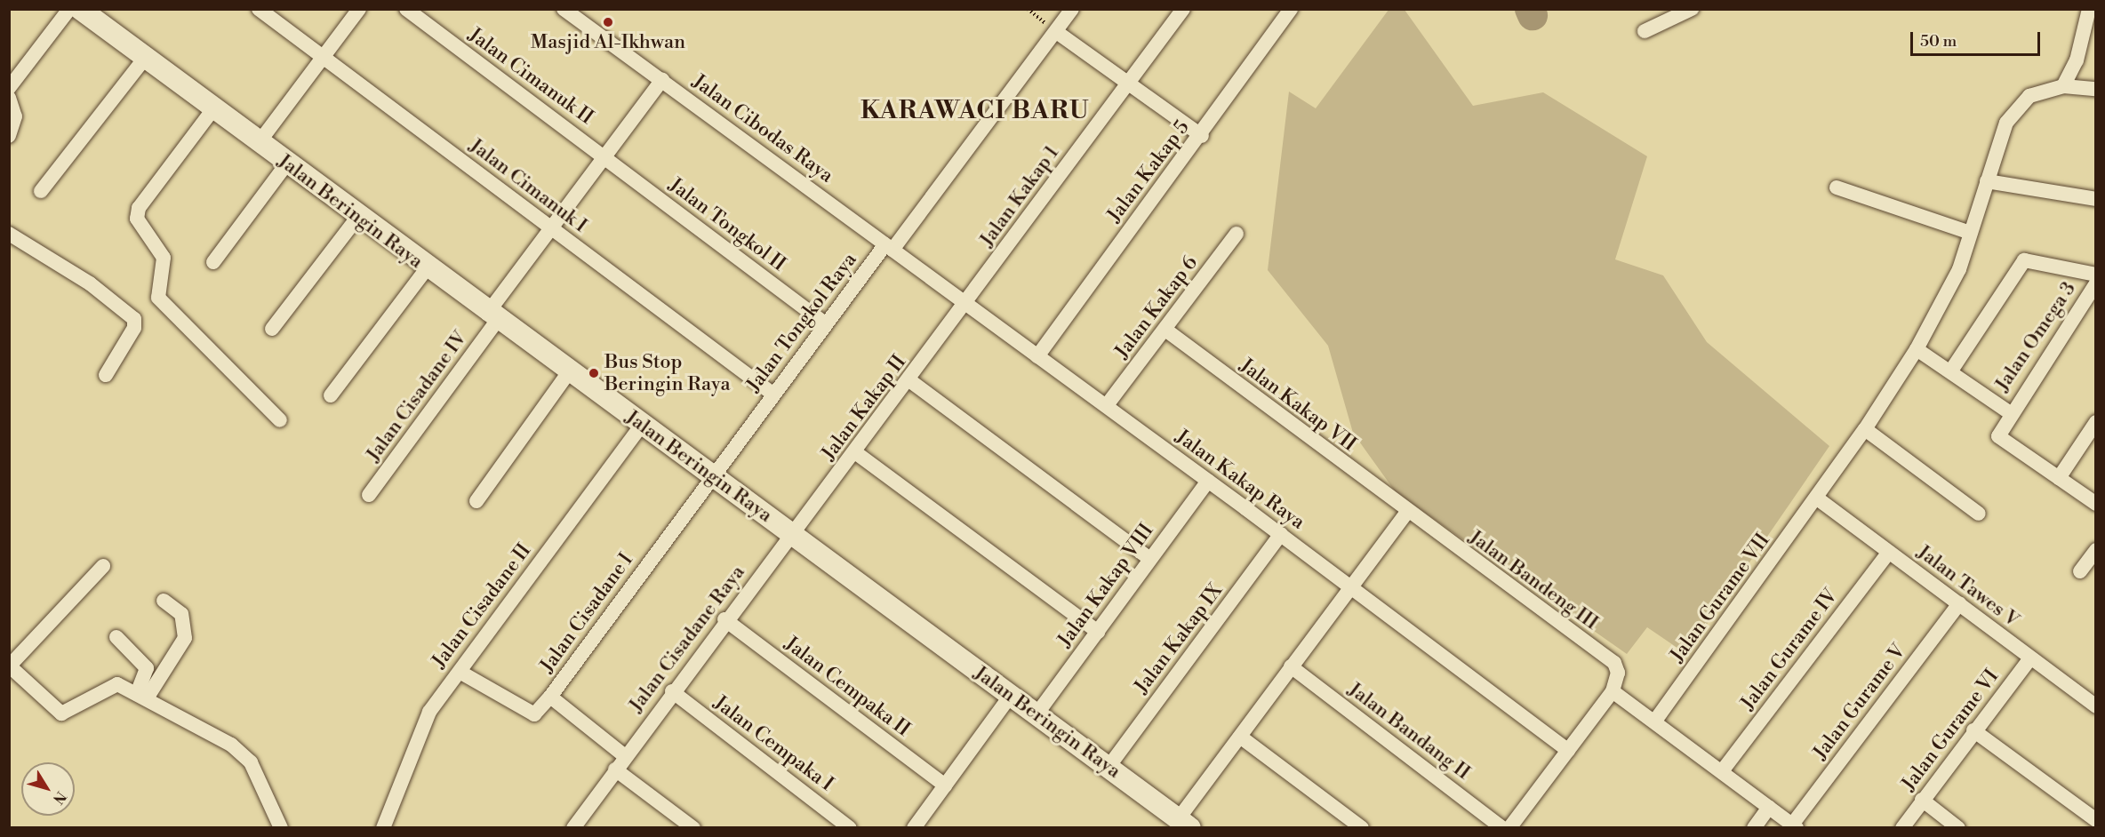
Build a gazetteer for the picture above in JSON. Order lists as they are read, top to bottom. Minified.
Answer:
{"streets":{"street":["Jalan Cimanuk II","Jalan Cibodas Raya","Jalan Kakap 5","Jalan Cimanuk I","Jalan Kakap 1","Jalan Beringin Raya","Jalan Tongkol II","Jalan Kakap 6","Jalan Tongkol Raya","Jalan Omega 3","Jalan Cisadane IV","Jalan Kakap VII","Jalan Kakap II","Jalan Kakap Raya","Jalan Bandeng III","Jalan Kakap VIII","Jalan Tawes V","Jalan Gurame VII","Jalan Cisadane II","Jalan Cisadane I","Jalan Cisadane Raya","Jalan Kakap IX","Jalan Gurame IV","Jalan Cempaka II","Jalan Gurame V","Jalan Gurame VI","Jalan Bandang II","Jalan Cempaka I"]},"crossings":[["Jalan Cimanuk II","Jalan Tongkol II"],["Jalan Cimanuk II","Jalan Cisadane IV"],["Jalan Cibodas Raya","Jalan Tongkol Raya"],["Jalan Cibodas Raya","Jalan Cisadane IV"],["Jalan Cibodas Raya","Jalan Kakap Raya"],["Jalan Kakap 5","Jalan Kakap Raya"],["Jalan Cimanuk I","Jalan Tongkol Raya"],["Jalan Cimanuk I","Jalan Cisadane IV"],["Jalan Kakap 1","Jalan Kakap II"],["Jalan Kakap 1","Jalan Kakap Raya"],["Jalan Beringin Raya","Jalan Tongkol Raya"],["Jalan Beringin Raya","Jalan Cisadane IV"],["Jalan Beringin Raya","Jalan Kakap II"],["Jalan Beringin Raya","Jalan Kakap VIII"],["Jalan Beringin Raya","Jalan Cisadane II"],["Jalan Beringin Raya","Jalan Cisadane I"],["Jalan Beringin Raya","Jalan Cisadane Raya"],["Jalan Beringin Raya","Jalan Kakap IX"],["Jalan Tongkol II","Jalan Tongkol Raya"],["Jalan Tongkol II","Jalan Cisadane IV"],["Jalan Kakap 6","Jalan Kakap VII"],["Jalan Kakap 6","Jalan Kakap Raya"],["Jalan Tongkol Raya","Jalan Kakap Raya"],["Jalan Tongkol Raya","Jalan Cisadane I"],["Jalan Kakap VII","Jalan Bandeng III"],["Jalan Kakap II","Jalan Kakap Raya"],["Jalan Kakap II","Jalan Cisadane Raya"],["Jalan Kakap Raya","Jalan Kakap VIII"],["Jalan Kakap Raya","Jalan Kakap IX"],["Jalan Tawes V","Jalan Gurame VII"],["Jalan Tawes V","Jalan Gurame IV"],["Jalan Tawes V","Jalan Gurame V"],["Jalan Tawes V","Jalan Gurame VI"],["Jalan Cisadane I","Jalan Cisadane Raya"],["Jalan Cisadane Raya","Jalan Cempaka II"],["Jalan Cisadane Raya","Jalan Cempaka I"]],"districts":["KARAWACI BARU"],"places":["Masjid Al-Ikhwan","Bus Stop Beringin Raya"],"scale_bar":"50 m","north":"bottom right"}
